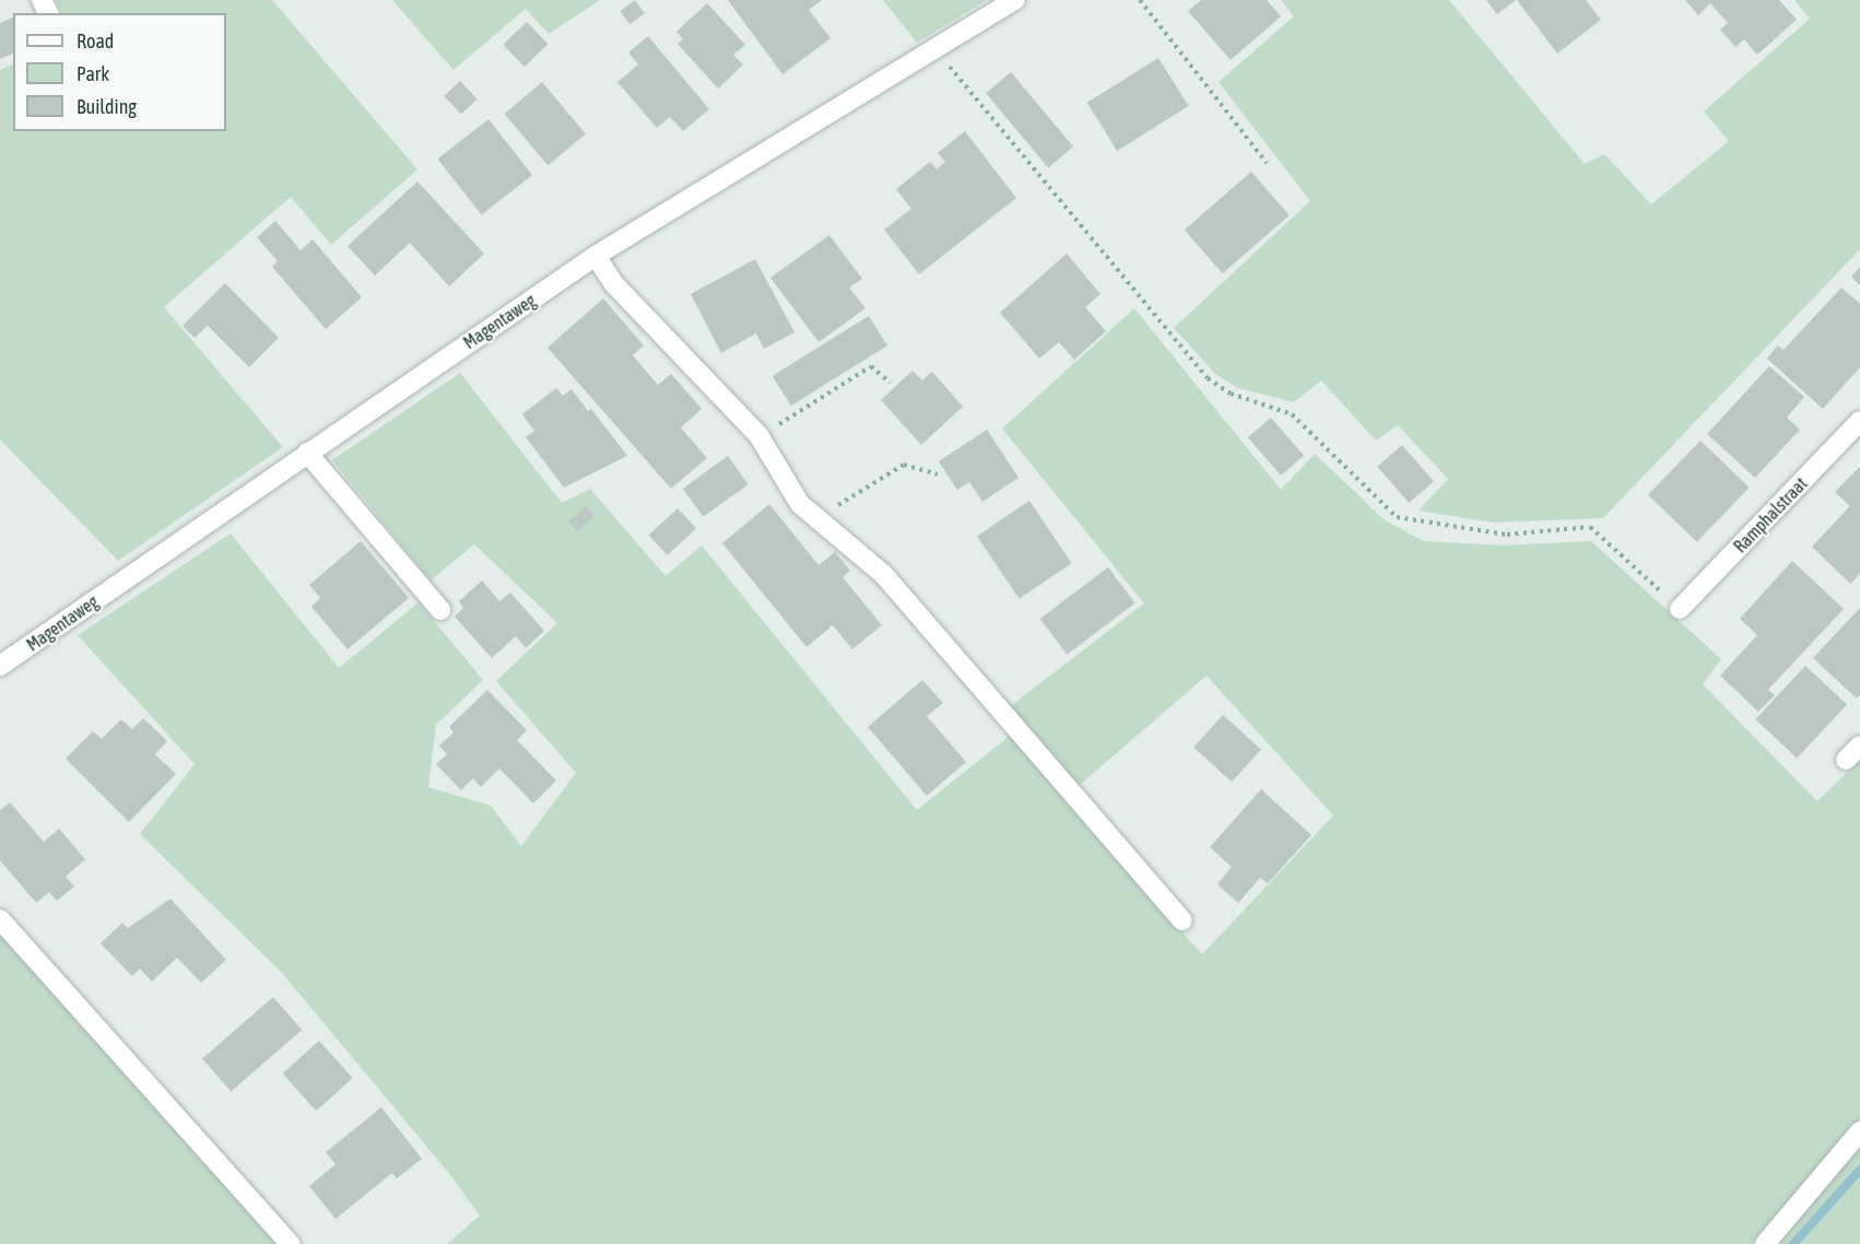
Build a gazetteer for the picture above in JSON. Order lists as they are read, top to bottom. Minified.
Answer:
{"streets":{"street":["Magentaweg","Ramphalstraat"]},"legend":["Road","Park","Building"]}
